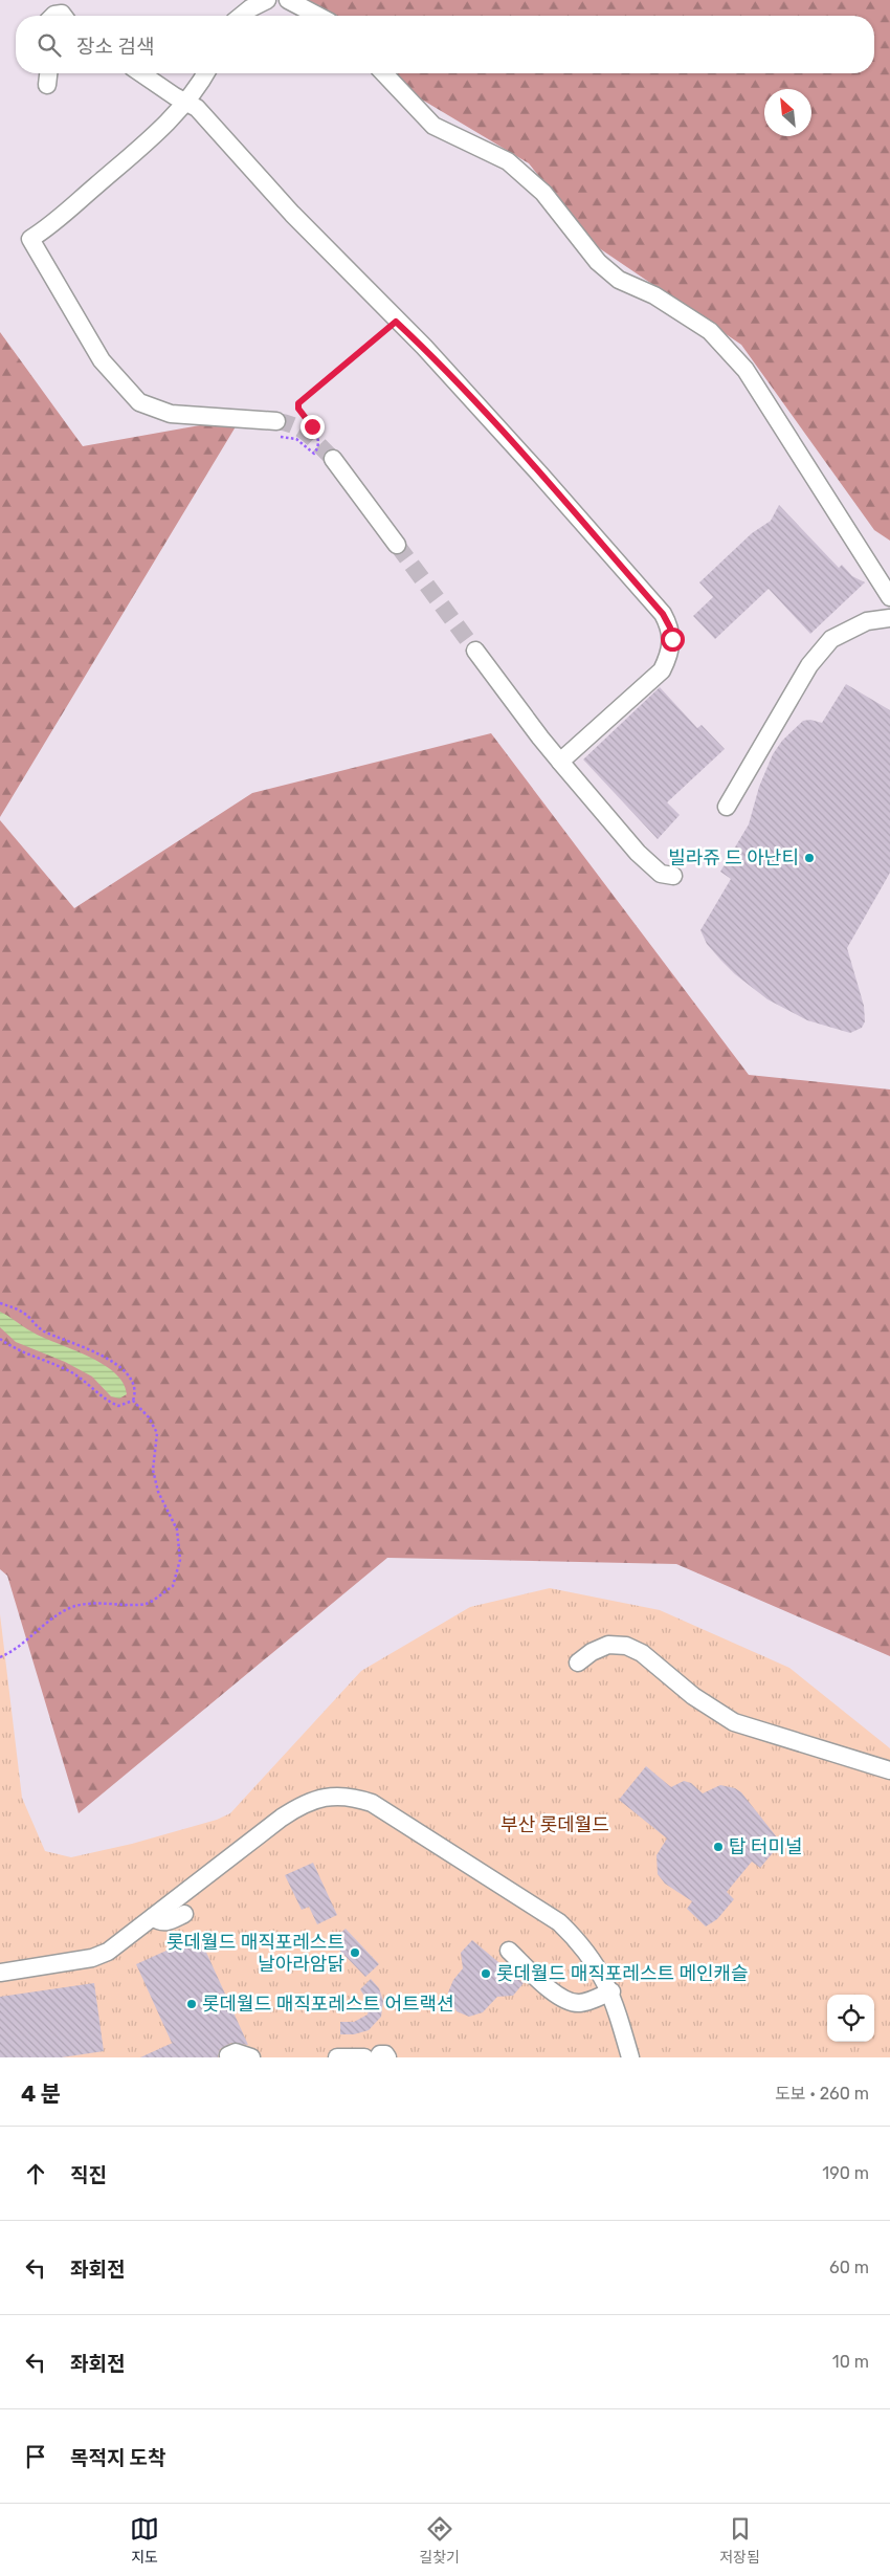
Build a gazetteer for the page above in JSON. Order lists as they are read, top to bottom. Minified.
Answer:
{"parks":["부산 롯데월드"],"places":["빌라쥬 드 아난티","탑 터미널","롯데월드 매직포레스트 날아라암닭","롯데월드 매직포레스트 메인캐슬","롯데월드 매직포레스트 어트랙션"],"north":"top left","page":{"search":"장소 검색","heading":["4 분","도보 · 260 m"],"list":[["직진","190 m"],["좌회전","60 m"],["좌회전","10 m"],"목적지 도착"],"nav":["지도","길찾기","저장됨"]}}
